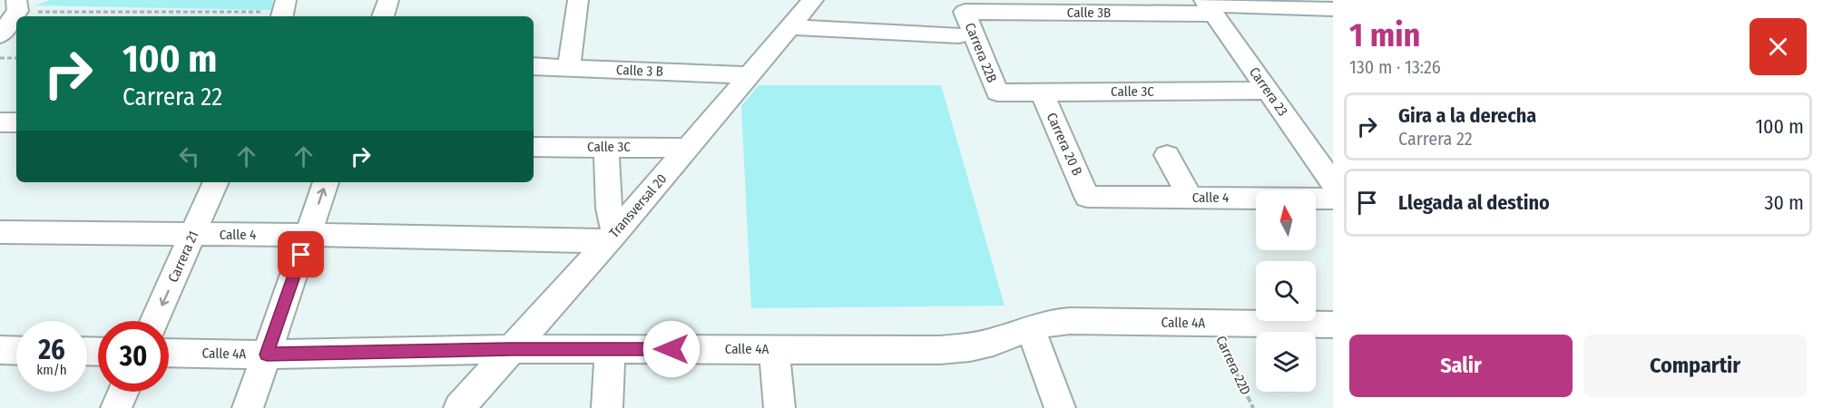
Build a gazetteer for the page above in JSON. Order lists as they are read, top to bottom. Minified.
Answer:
{"streets":{"street":["Calle 3B","Carrera 22B","Calle 3 B","Calle 3C","Carrera 23","Carrera 20 B","Calle 4","Transversal 20","Carrera 21","Calle 4A"],"path":["Carrera 22D"]},"crossings":[["Calle 3B","Carrera 22B"],["Calle 3B","Carrera 23"],["Carrera 22B","Calle 3C"],["Calle 3 B","Transversal 20"],["Calle 3C","Carrera 23"],["Calle 3C","Carrera 20 B"],["Calle 3C","Transversal 20"],["Carrera 20 B","Calle 4"],["Calle 4","Transversal 20"],["Calle 4","Carrera 21"],["Transversal 20","Calle 4A"],["Calle 4A","Carrera 22D"]],"north":"top","page":{"heading":["1 min","130 m · 13:26"],"turn":["100 m","Carrera 22"],"list":[{"name":"Gira a la derecha","note":"Carrera 22","value":"100 m"},{"name":"Llegada al destino","value":"30 m"}],"speed":"26 km/h","limit":"30","buttons":["Salir","Compartir"]}}
